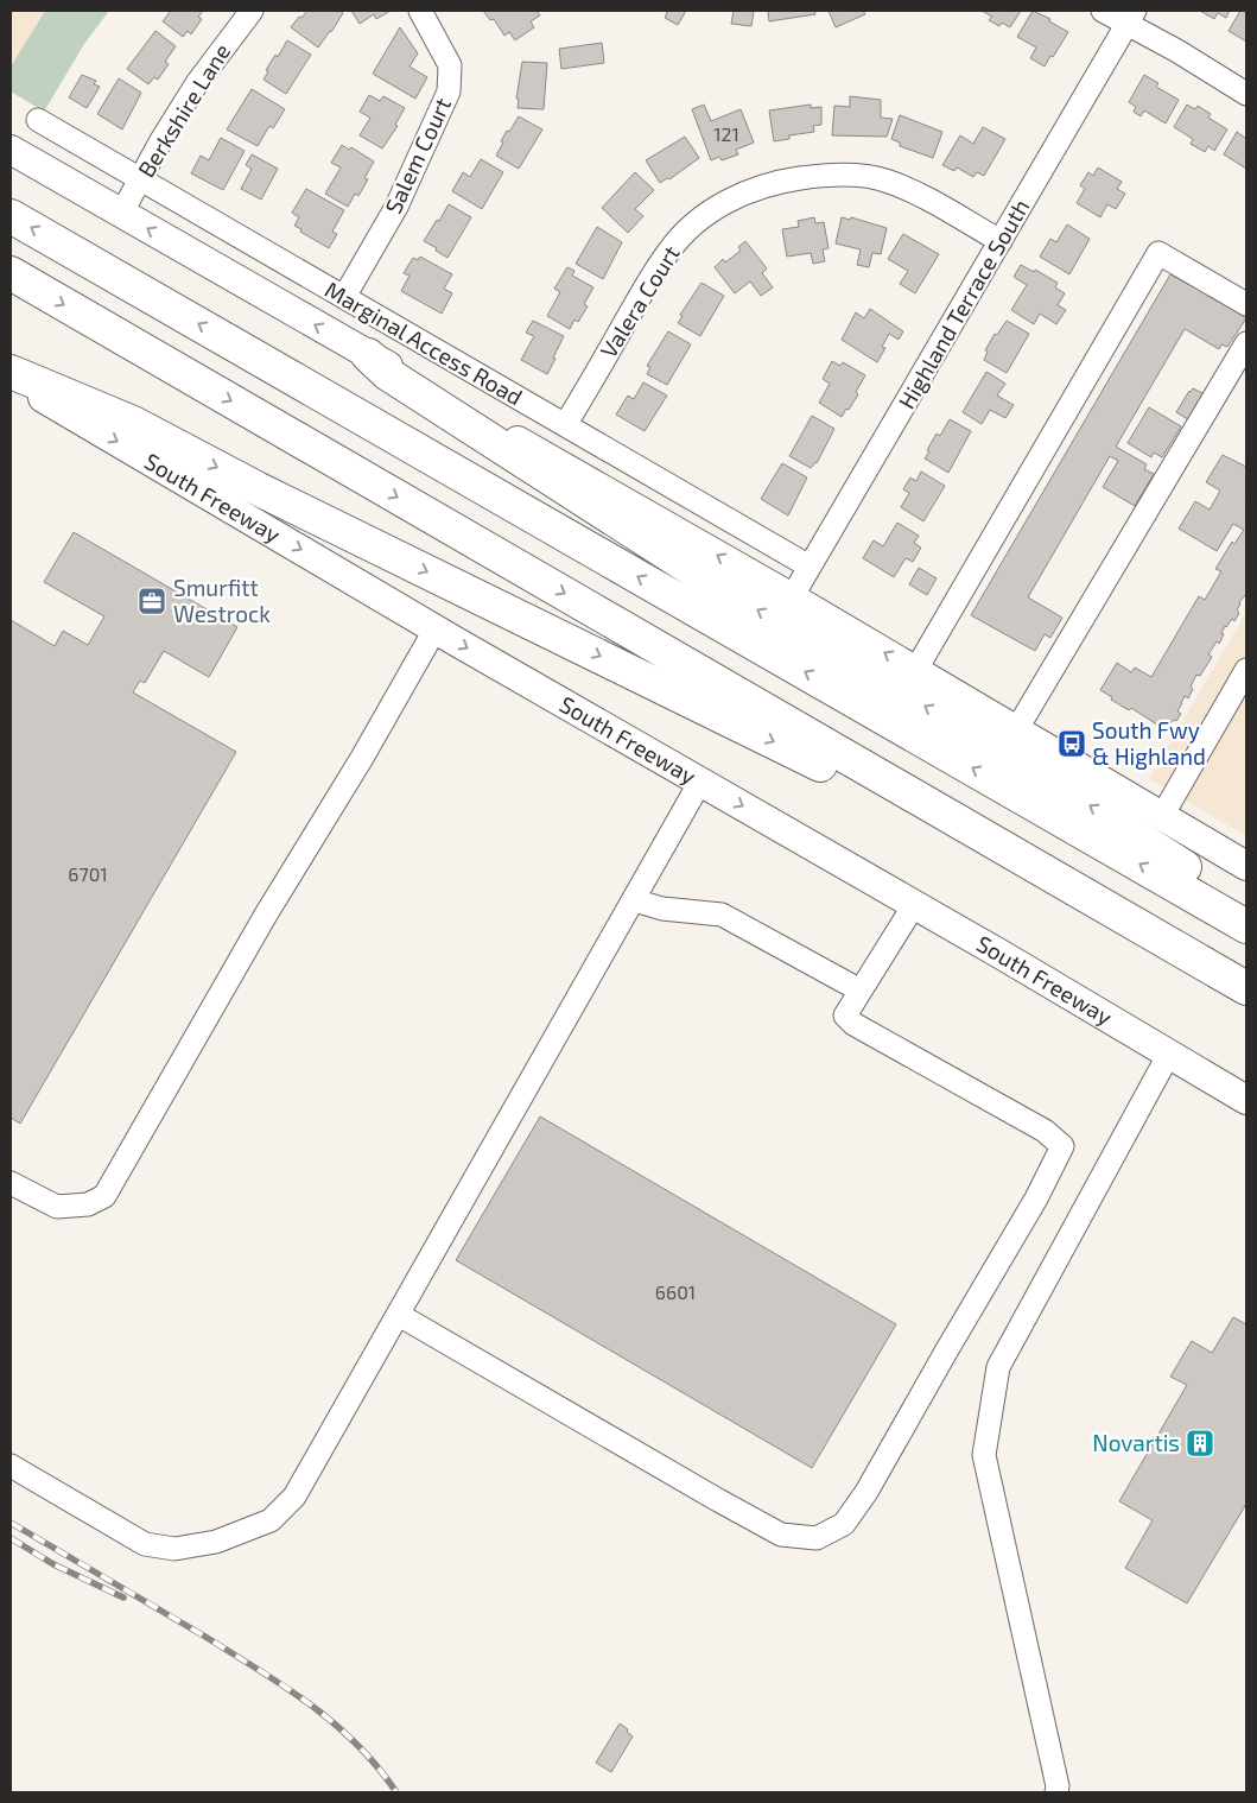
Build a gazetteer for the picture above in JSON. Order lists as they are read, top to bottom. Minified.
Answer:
{"streets":{"main road":["South Freeway"],"street":["Berkshire Lane","Salem Court","Valera Court","Highland Terrace South","Marginal Access Road"]},"crossings":[["Berkshire Lane","Marginal Access Road"],["Salem Court","Marginal Access Road"],["Valera Court","Highland Terrace South"],["Valera Court","Marginal Access Road"],["Highland Terrace South","Marginal Access Road"]],"places":{"office":["Smurfitt Westrock"],"bus stop":["South Fwy & Highland"],"building":["Novartis"]},"house_numbers":["121","6701","6601"]}
